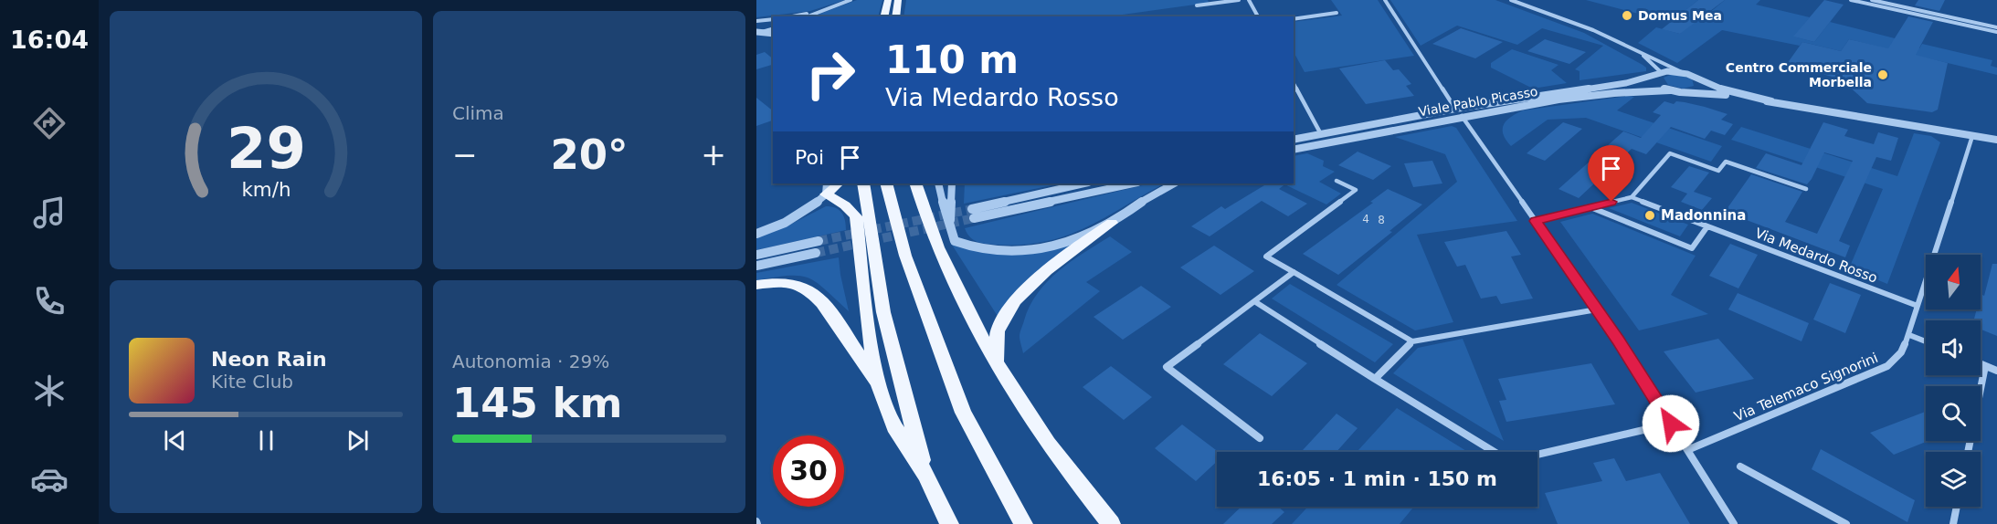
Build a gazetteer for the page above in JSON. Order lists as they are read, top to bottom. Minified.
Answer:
{"streets":{"street":["Viale Pablo Picasso","Via Medardo Rosso","Via Telemaco Signorini"]},"crossings":[["Viale Pablo Picasso","Via Telemaco Signorini"],["Via Medardo Rosso","Via Telemaco Signorini"]],"places":["Domus Mea","Centro Commerciale Morbella","Madonnina"],"house_numbers":["4","8"],"north":"top","page":{"tabs":"16:04","tile":["Clima",["Autonomia · 29%","145 km"]],"turn":["110 m","Via Medardo Rosso"],"then":"Poi","heat":["−","20°","+"],"song":["Neon Rain","Kite Club"],"limit":"30","trip":"16:05 · 1 min · 150 m","gauge":["29","km/h"]}}
